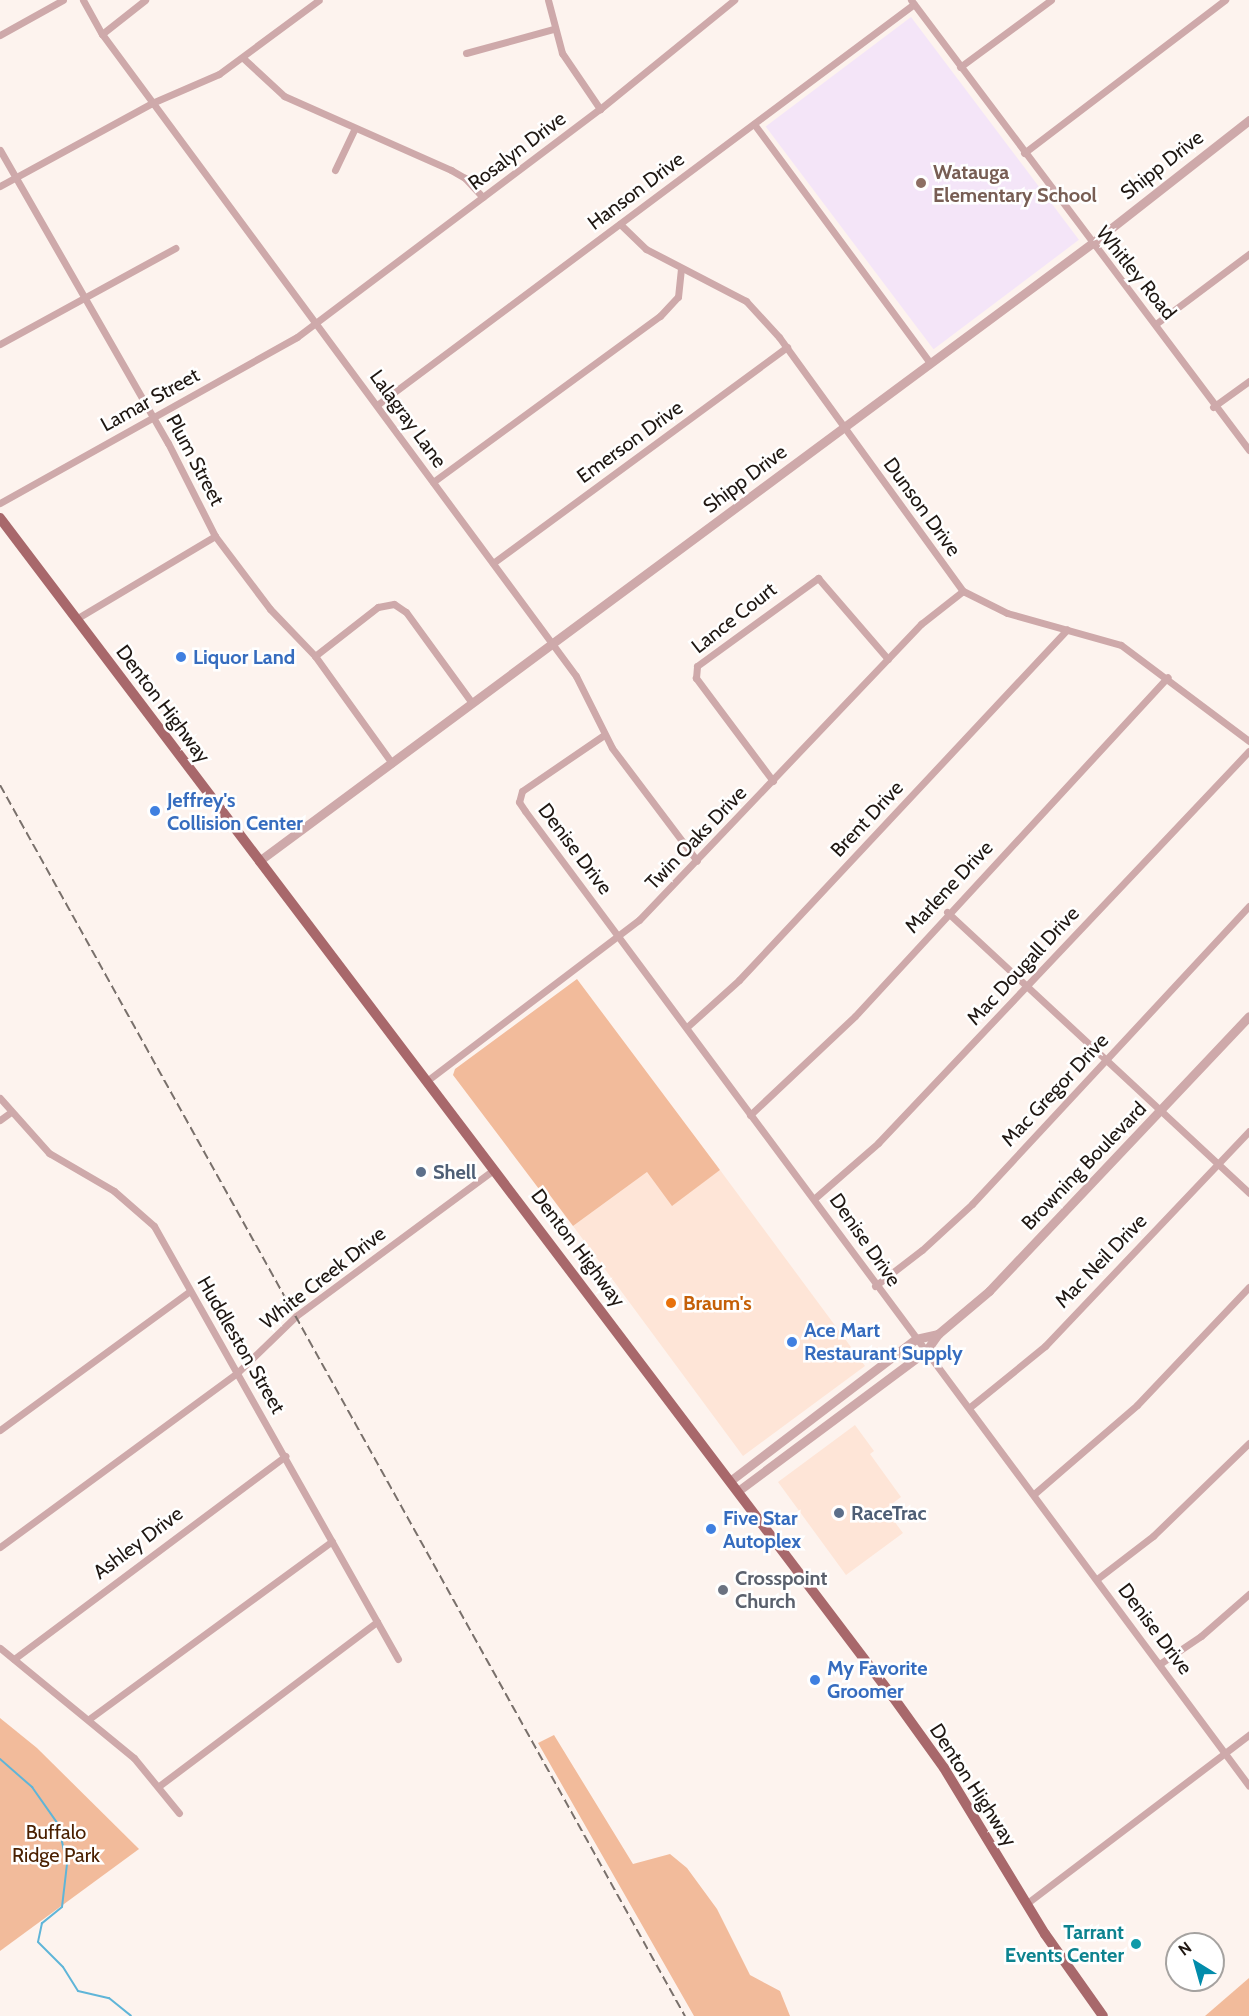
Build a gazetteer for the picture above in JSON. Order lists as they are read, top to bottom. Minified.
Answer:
{"streets":{"main road":["Denton Highway"],"street":["Rosalyn Drive","Shipp Drive","Hanson Drive","Whitley Road","Lamar Street","Lalagray Lane","Emerson Drive","Plum Street","Dunson Drive","Lance Court","Brent Drive","Twin Oaks Drive","Denise Drive","Marlene Drive","Mac Dougall Drive","Mac Gregor Drive","Browning Boulevard","Mac Neil Drive","White Creek Drive","Huddleston Street","Ashley Drive"]},"crossings":[["Rosalyn Drive","Lamar Street"],["Rosalyn Drive","Lalagray Lane"],["Shipp Drive","Whitley Road"],["Shipp Drive","Lalagray Lane"],["Shipp Drive","Plum Street"],["Shipp Drive","Dunson Drive"],["Shipp Drive","Denton Highway"],["Hanson Drive","Whitley Road"],["Hanson Drive","Lalagray Lane"],["Hanson Drive","Dunson Drive"],["Lamar Street","Lalagray Lane"],["Lamar Street","Plum Street"],["Lalagray Lane","Emerson Drive"],["Lalagray Lane","Twin Oaks Drive"],["Lalagray Lane","Denise Drive"],["Emerson Drive","Dunson Drive"],["Dunson Drive","Brent Drive"],["Dunson Drive","Twin Oaks Drive"],["Dunson Drive","Marlene Drive"],["Lance Court","Twin Oaks Drive"],["Denton Highway","Twin Oaks Drive"],["Denton Highway","Browning Boulevard"],["Denton Highway","White Creek Drive"],["Brent Drive","Denise Drive"],["Twin Oaks Drive","Denise Drive"],["Denise Drive","Marlene Drive"],["Denise Drive","Mac Dougall Drive"],["Denise Drive","Mac Gregor Drive"],["Denise Drive","Browning Boulevard"],["Denise Drive","Mac Neil Drive"],["White Creek Drive","Huddleston Street"],["Huddleston Street","Ashley Drive"]],"parks":["Buffalo Ridge Park"],"places":["Watauga Elementary School","Liquor Land","Jeffrey's Collision Center","Shell","Braum's","Ace Mart Restaurant Supply","RaceTrac","Five Star Autoplex","Crosspoint Church","My Favorite Groomer","Tarrant Events Center"],"north":"top left"}
